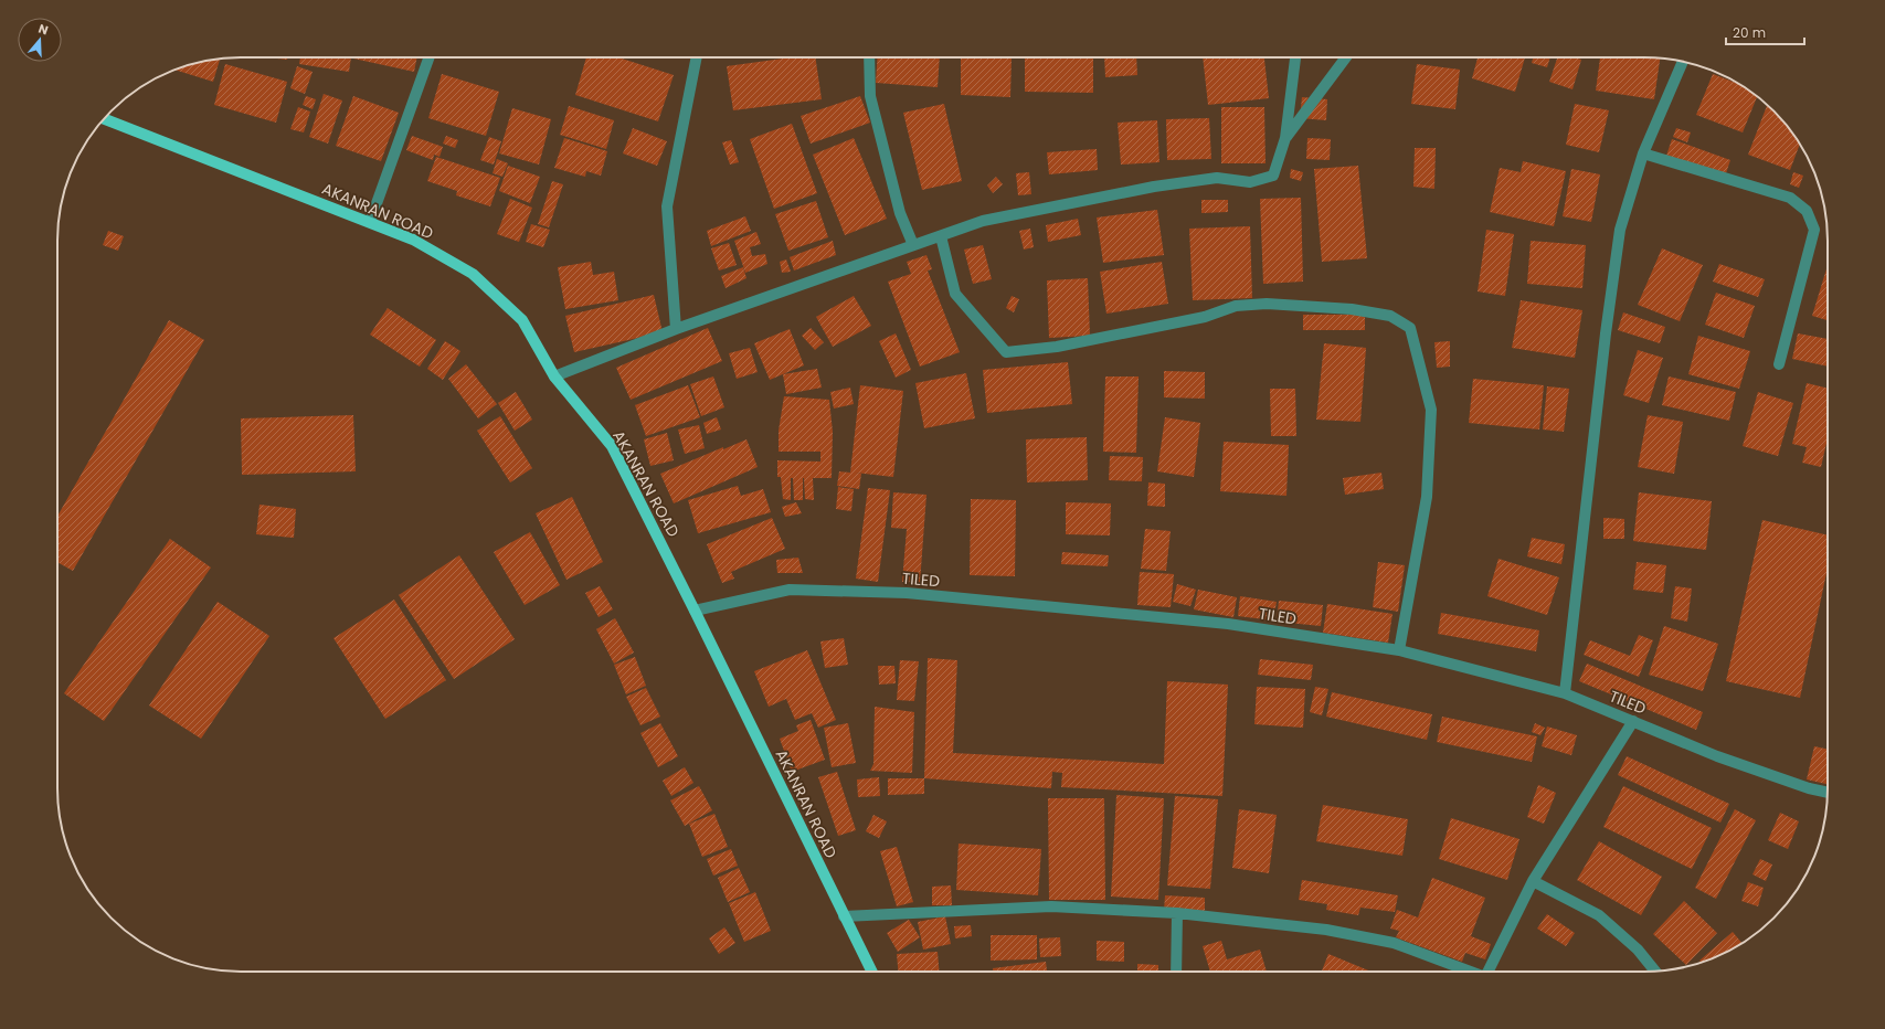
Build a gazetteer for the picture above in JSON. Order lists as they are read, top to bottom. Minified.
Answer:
{"streets":{"main road":["AKANRAN ROAD"],"street":["TILED"]},"crossings":[["AKANRAN ROAD","TILED"]],"scale_bar":"20 m","north":"top"}
